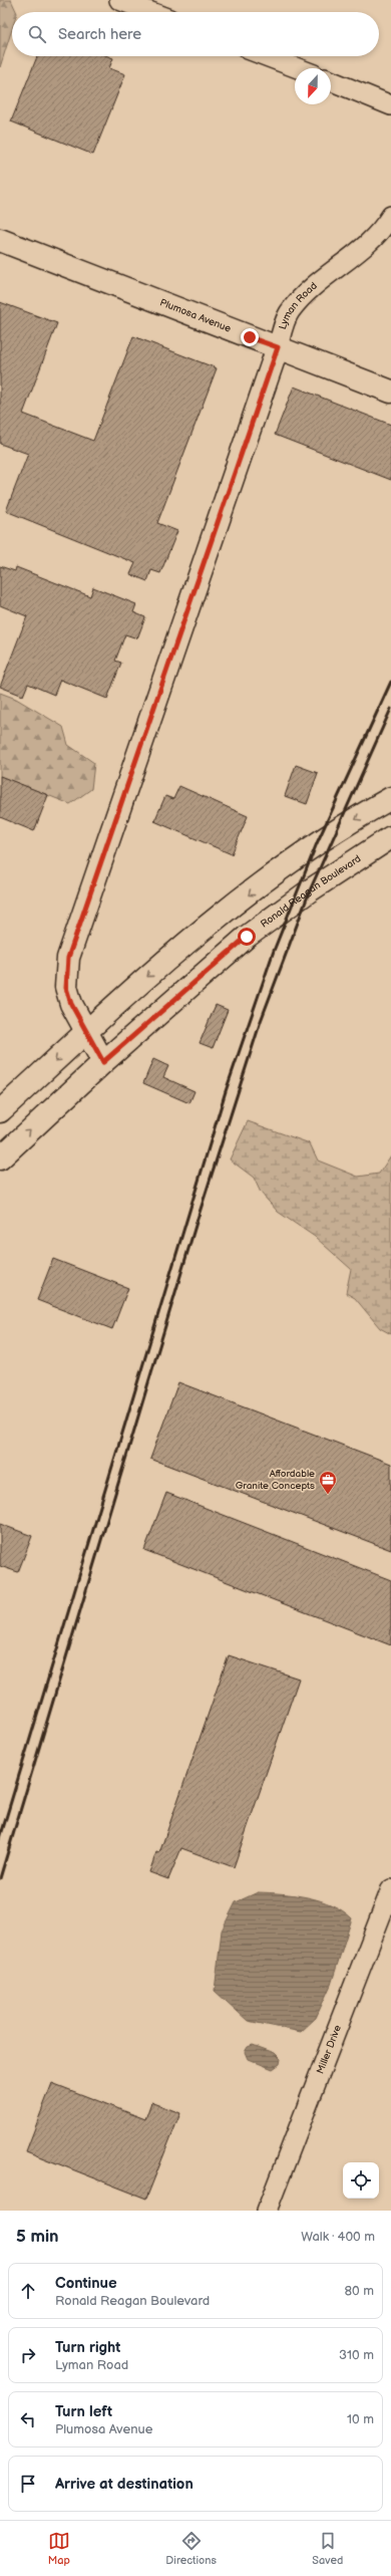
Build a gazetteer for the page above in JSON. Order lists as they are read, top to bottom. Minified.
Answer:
{"streets":{"street":["Lyman Road","Plumosa Avenue","Ronald Reagan Boulevard","Miller Drive"]},"crossings":[["Lyman Road","Plumosa Avenue"],["Lyman Road","Ronald Reagan Boulevard"]],"places":{"office":["Affordable Granite Concepts"]},"north":"bottom","page":{"search":"Search here","heading":["5 min","Walk · 400 m"],"list":[["Continue","Ronald Reagan Boulevard","80 m"],["Turn right","Lyman Road","310 m"],["Turn left","Plumosa Avenue","10 m"],"Arrive at destination"],"nav":["Map","Directions","Saved"]}}
